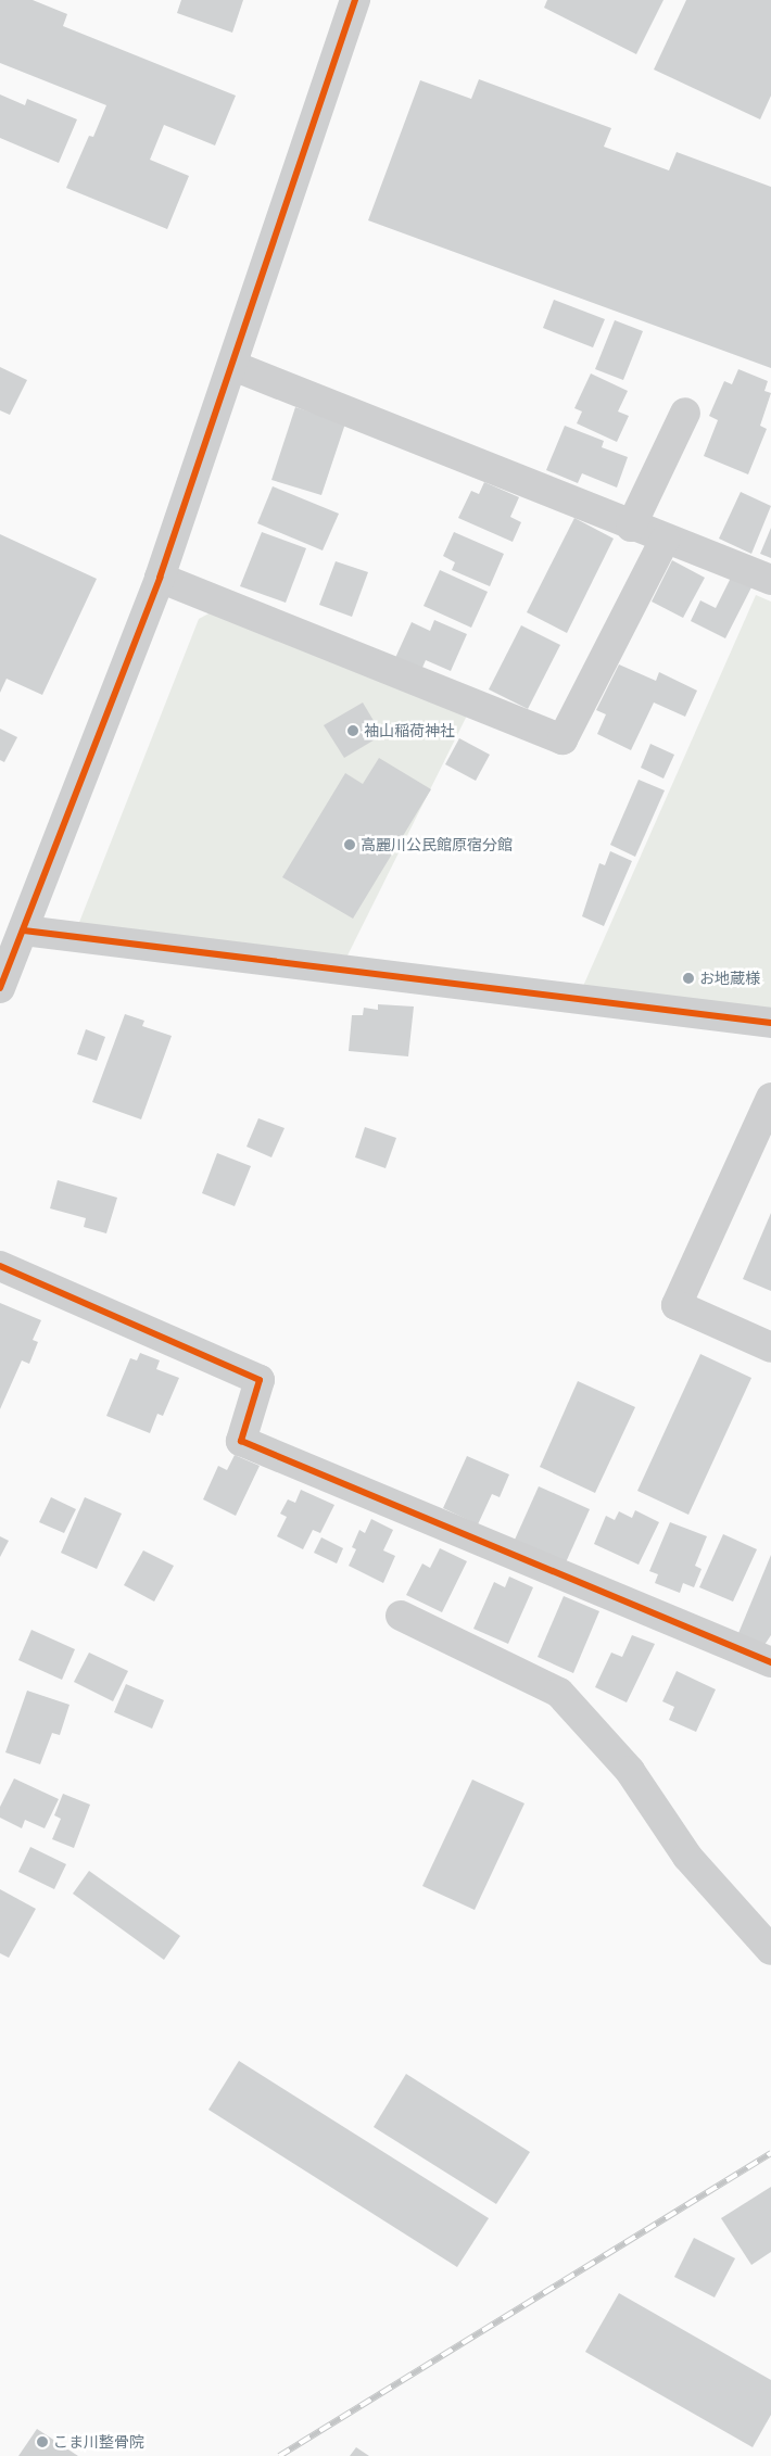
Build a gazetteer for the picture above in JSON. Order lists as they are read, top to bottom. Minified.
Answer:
{"places":["袖山稲荷神社","高麗川公民館原宿分館","お地蔵様","こま川整骨院"]}
